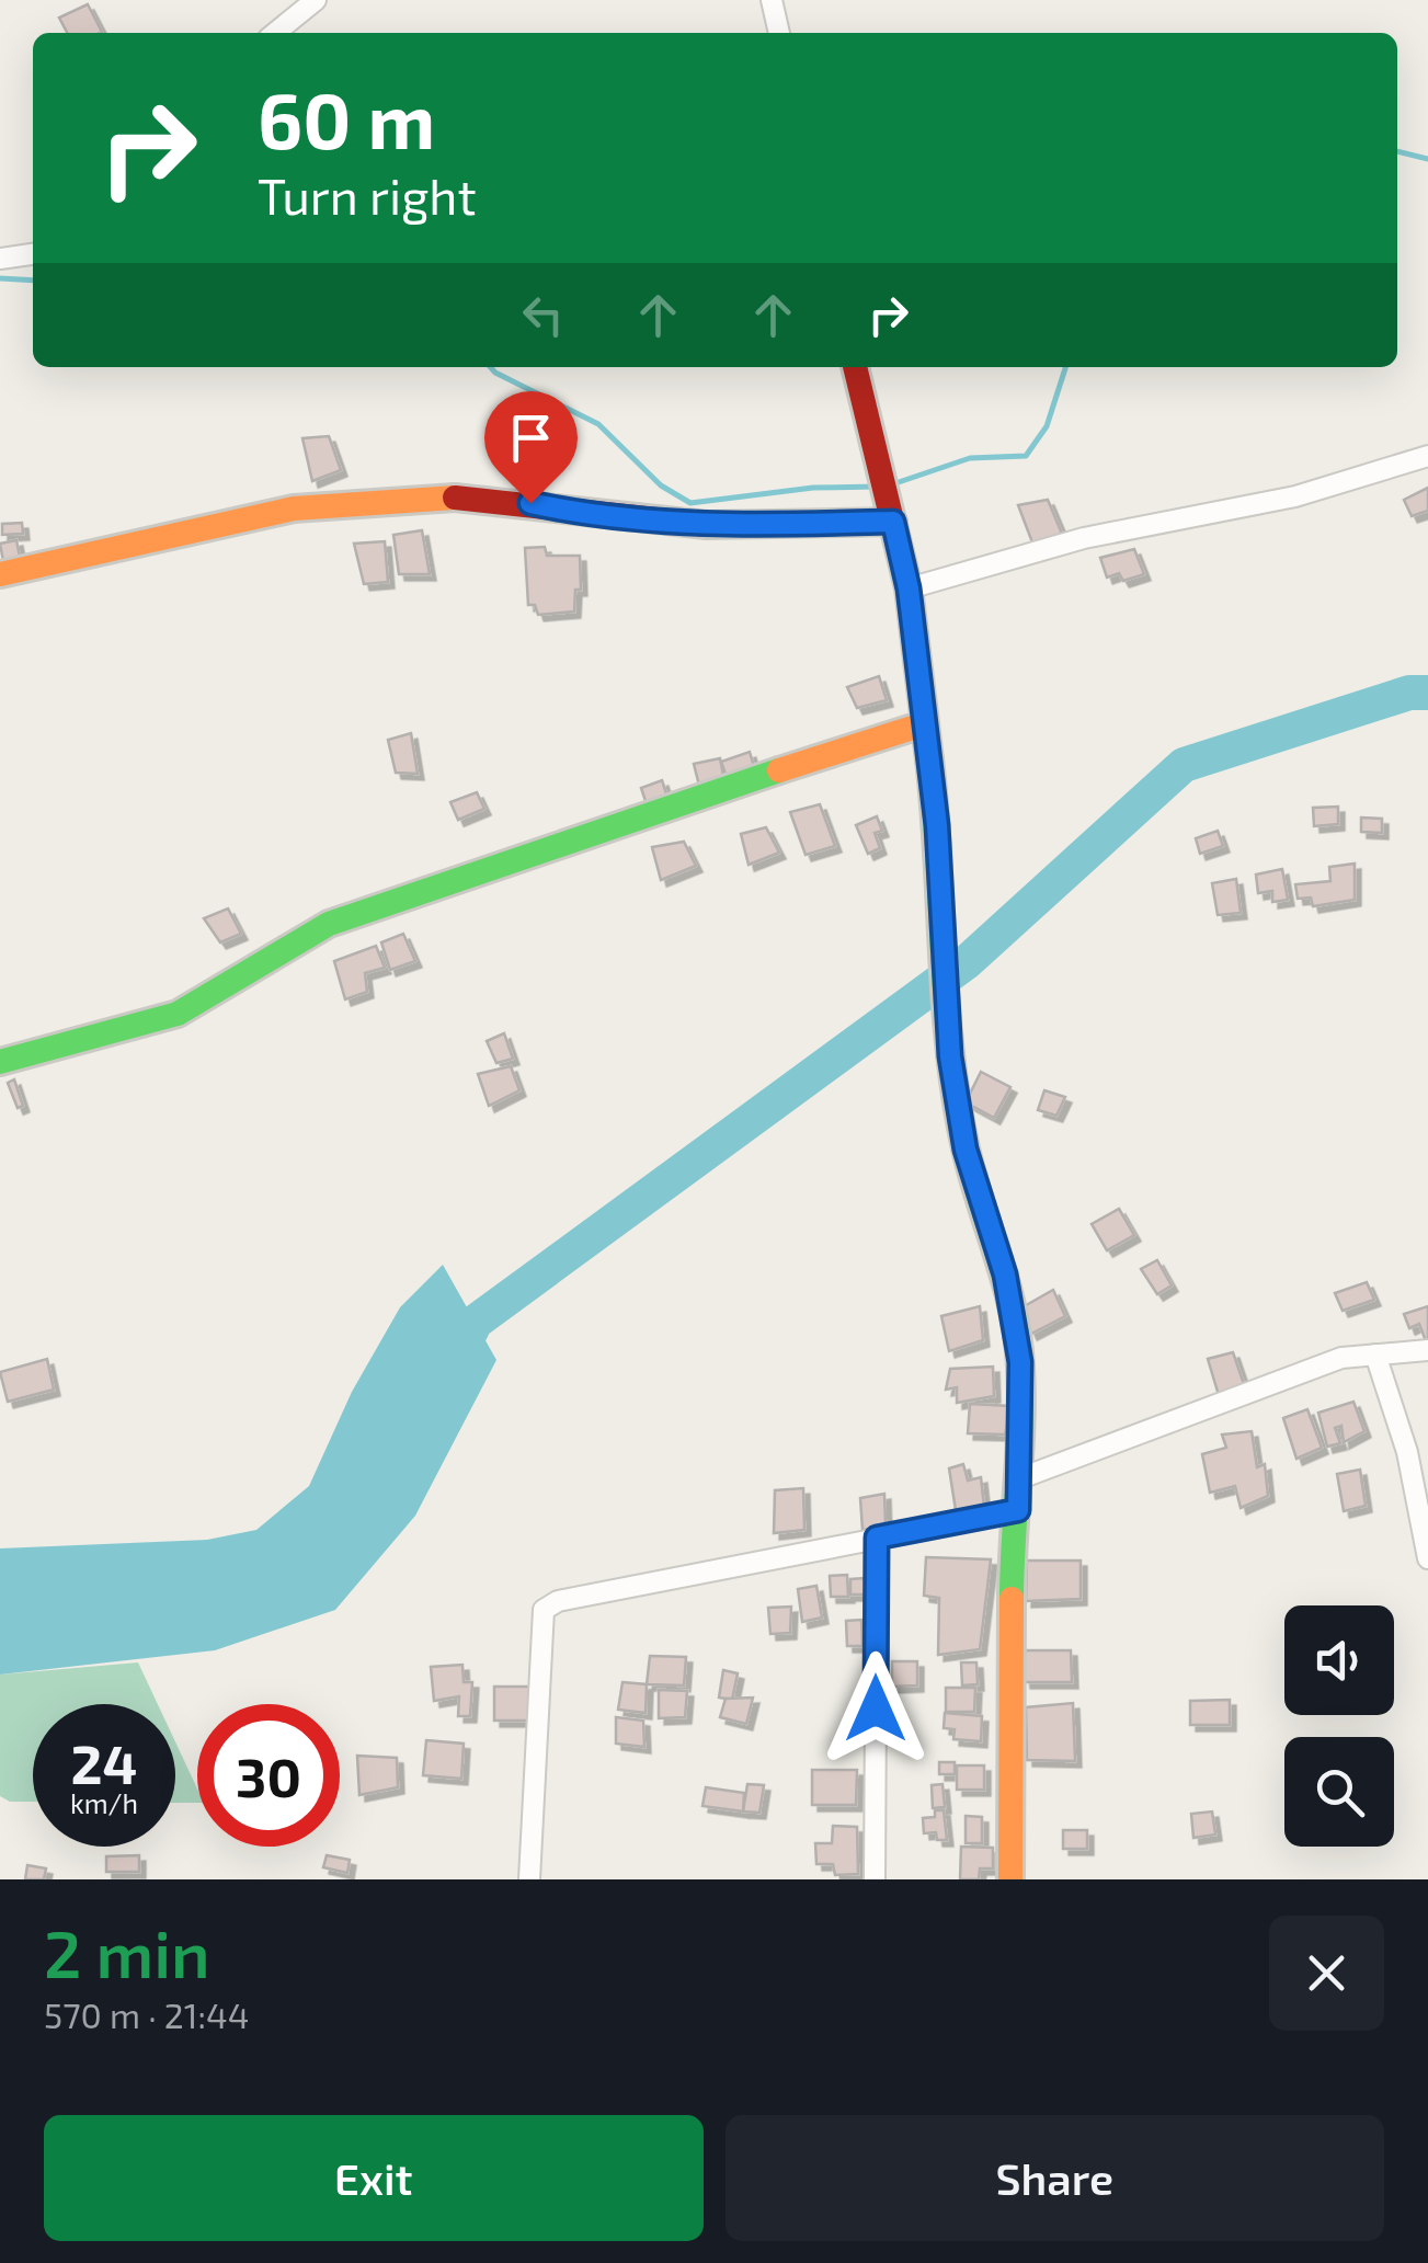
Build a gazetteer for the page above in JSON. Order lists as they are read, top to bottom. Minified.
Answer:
{"page":{"turn":["60 m","Turn right"],"speed":"24 km/h","limit":"30","heading":["2 min","570 m · 21:44"],"buttons":["Exit","Share"]}}
